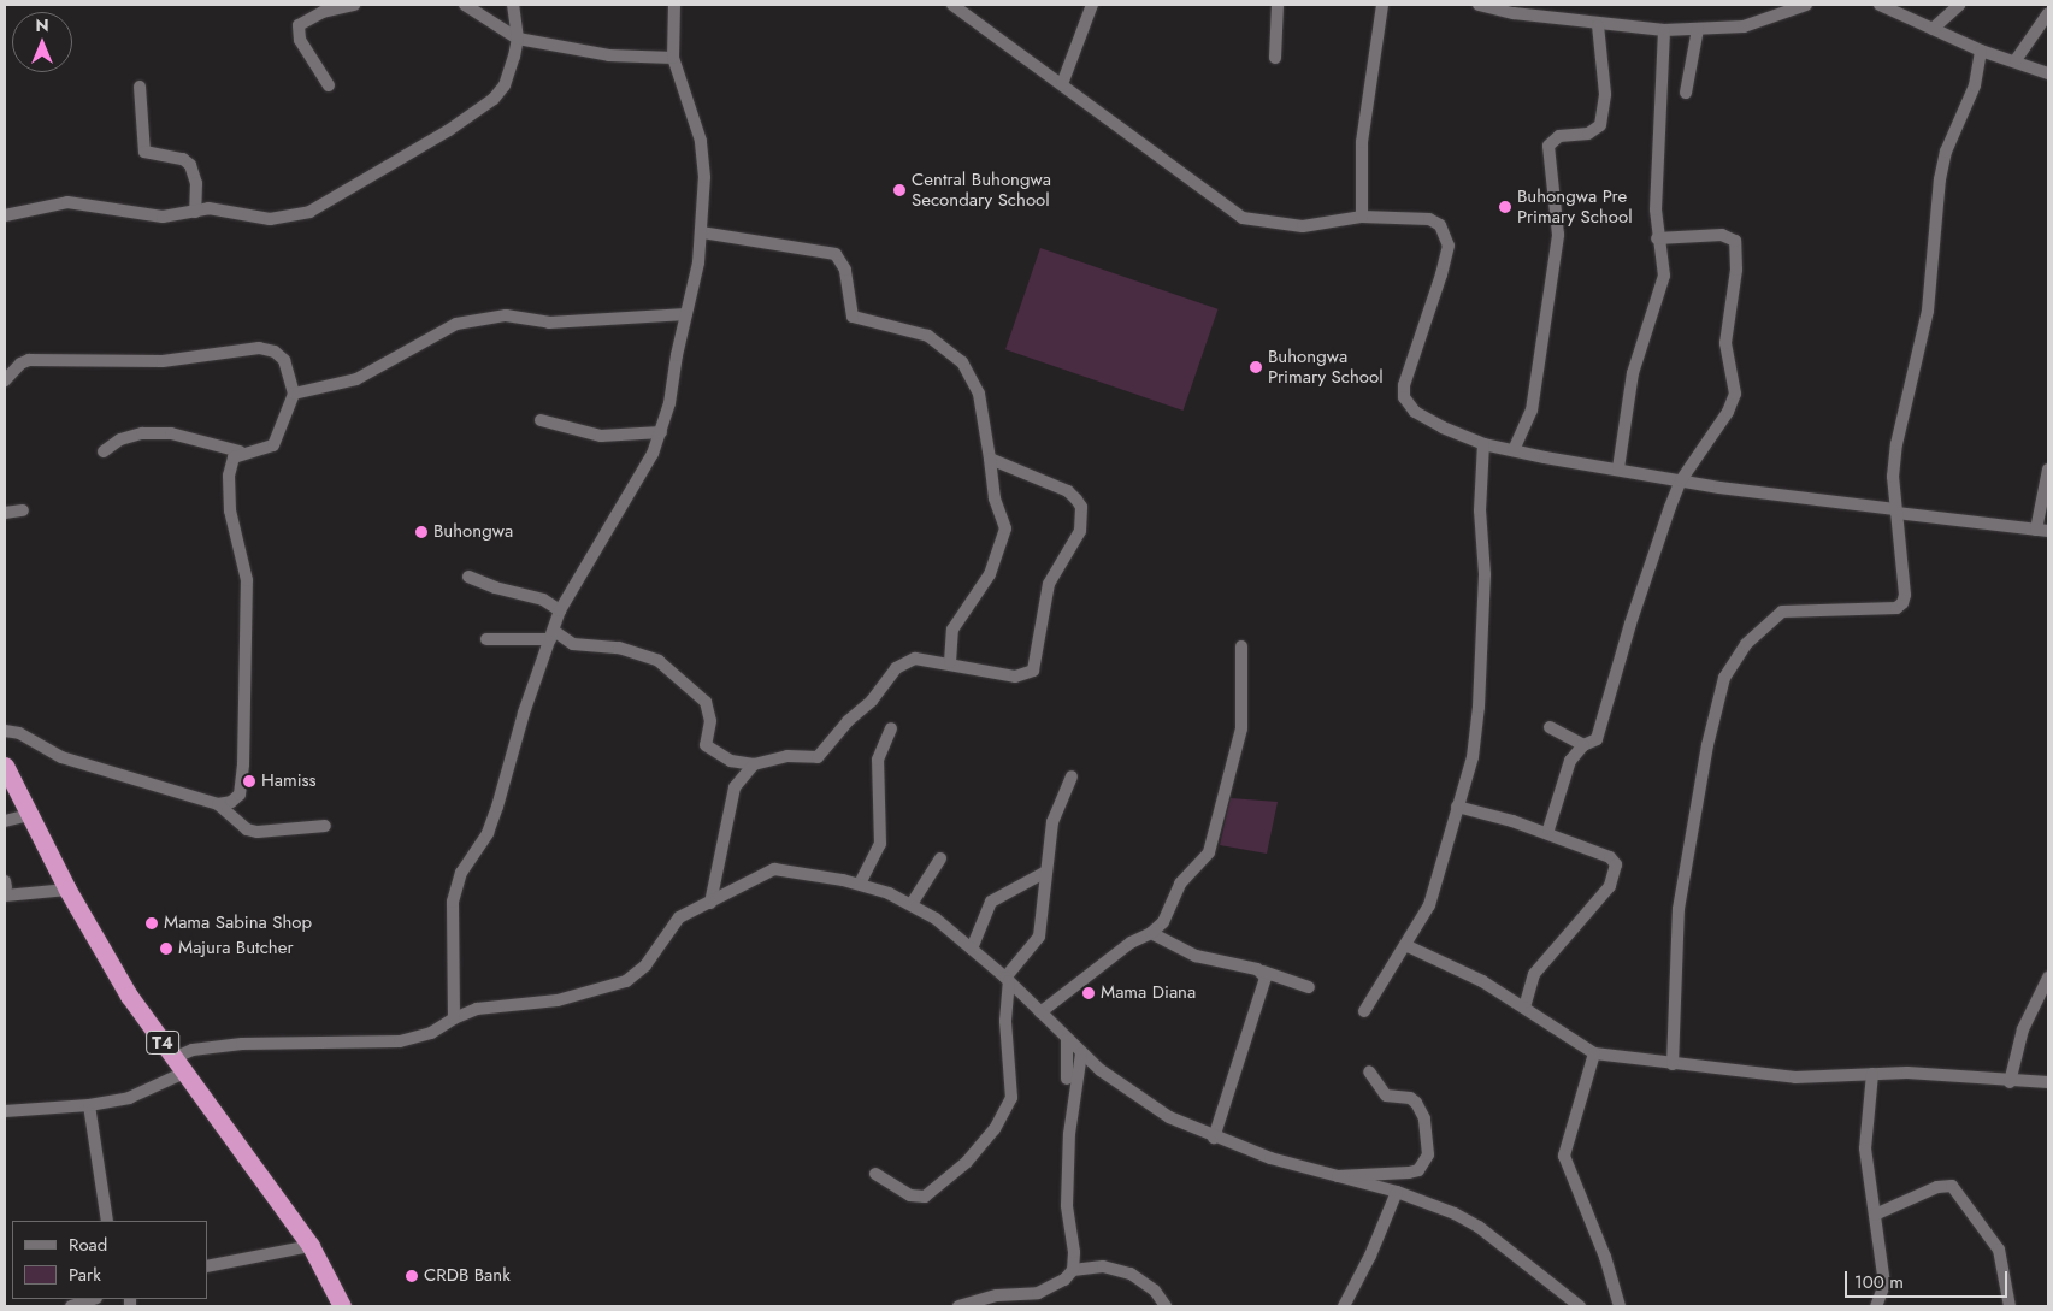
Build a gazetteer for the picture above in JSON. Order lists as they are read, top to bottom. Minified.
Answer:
{"streets":{"highway":["T4"]},"places":["Central Buhongwa Secondary School","Buhongwa Pre Primary School","Buhongwa Primary School","Buhongwa","Hamiss","Mama Sabina Shop","Majura Butcher","Mama Diana","CRDB Bank"],"legend":["Road","Park"],"scale_bar":"100 m","north":"top"}
